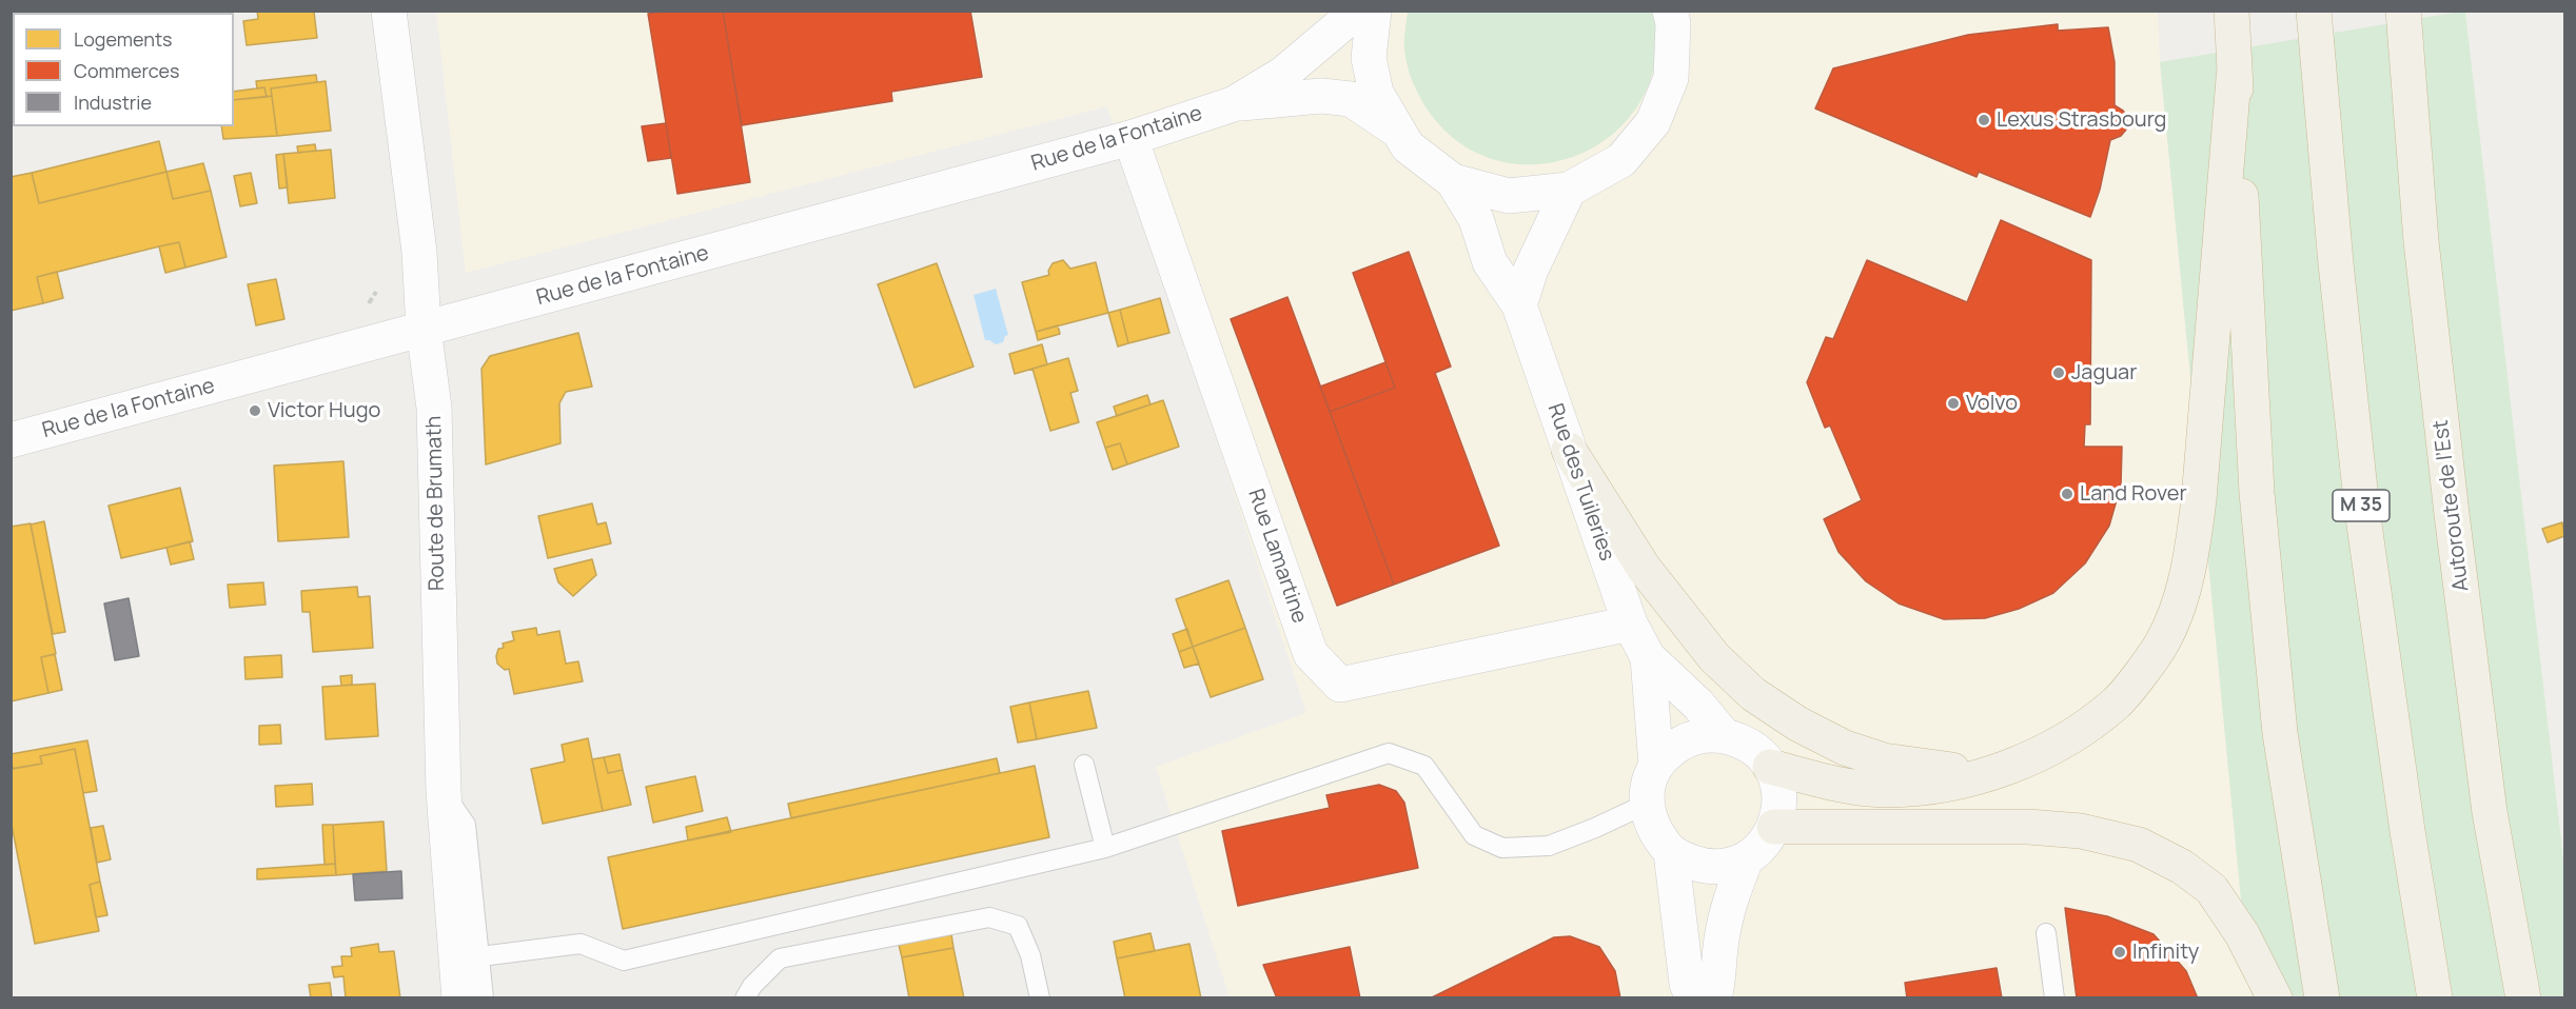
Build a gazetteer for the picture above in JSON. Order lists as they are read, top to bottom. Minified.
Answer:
{"streets":{"highway":["M 35","Autoroute de l’Est"],"street":["Rue de la Fontaine","Rue des Tuileries","Route de Brumath","Rue Lamartine"]},"crossings":[["Rue de la Fontaine","Rue des Tuileries"],["Rue de la Fontaine","Route de Brumath"],["Rue de la Fontaine","Rue Lamartine"],["Rue des Tuileries","Rue Lamartine"]],"places":["Lexus Strasbourg","Jaguar","Volvo","Victor Hugo","Land Rover","Infinity"],"legend":["Logements","Commerces","Industrie"]}
